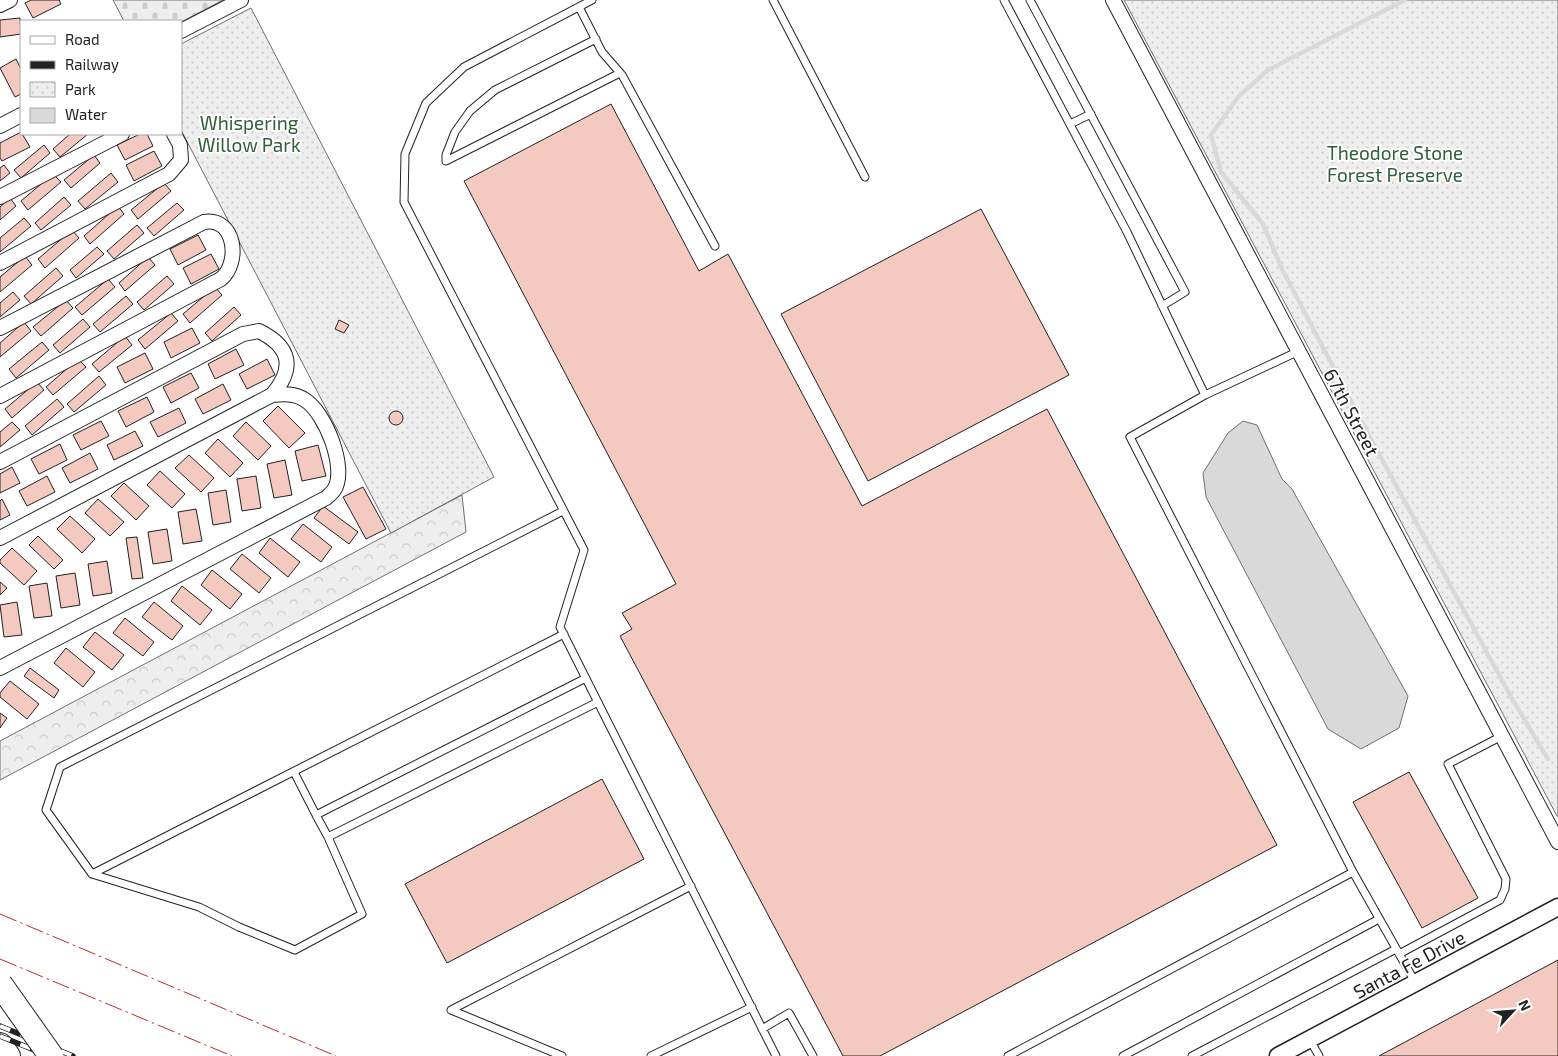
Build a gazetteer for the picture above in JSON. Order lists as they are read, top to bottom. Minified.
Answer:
{"streets":{"street":["67th Street","Santa Fe Drive"]},"parks":["Whispering Willow Park","Theodore Stone Forest Preserve"],"legend":["Road","Railway","Park","Water"],"north":"top right"}
